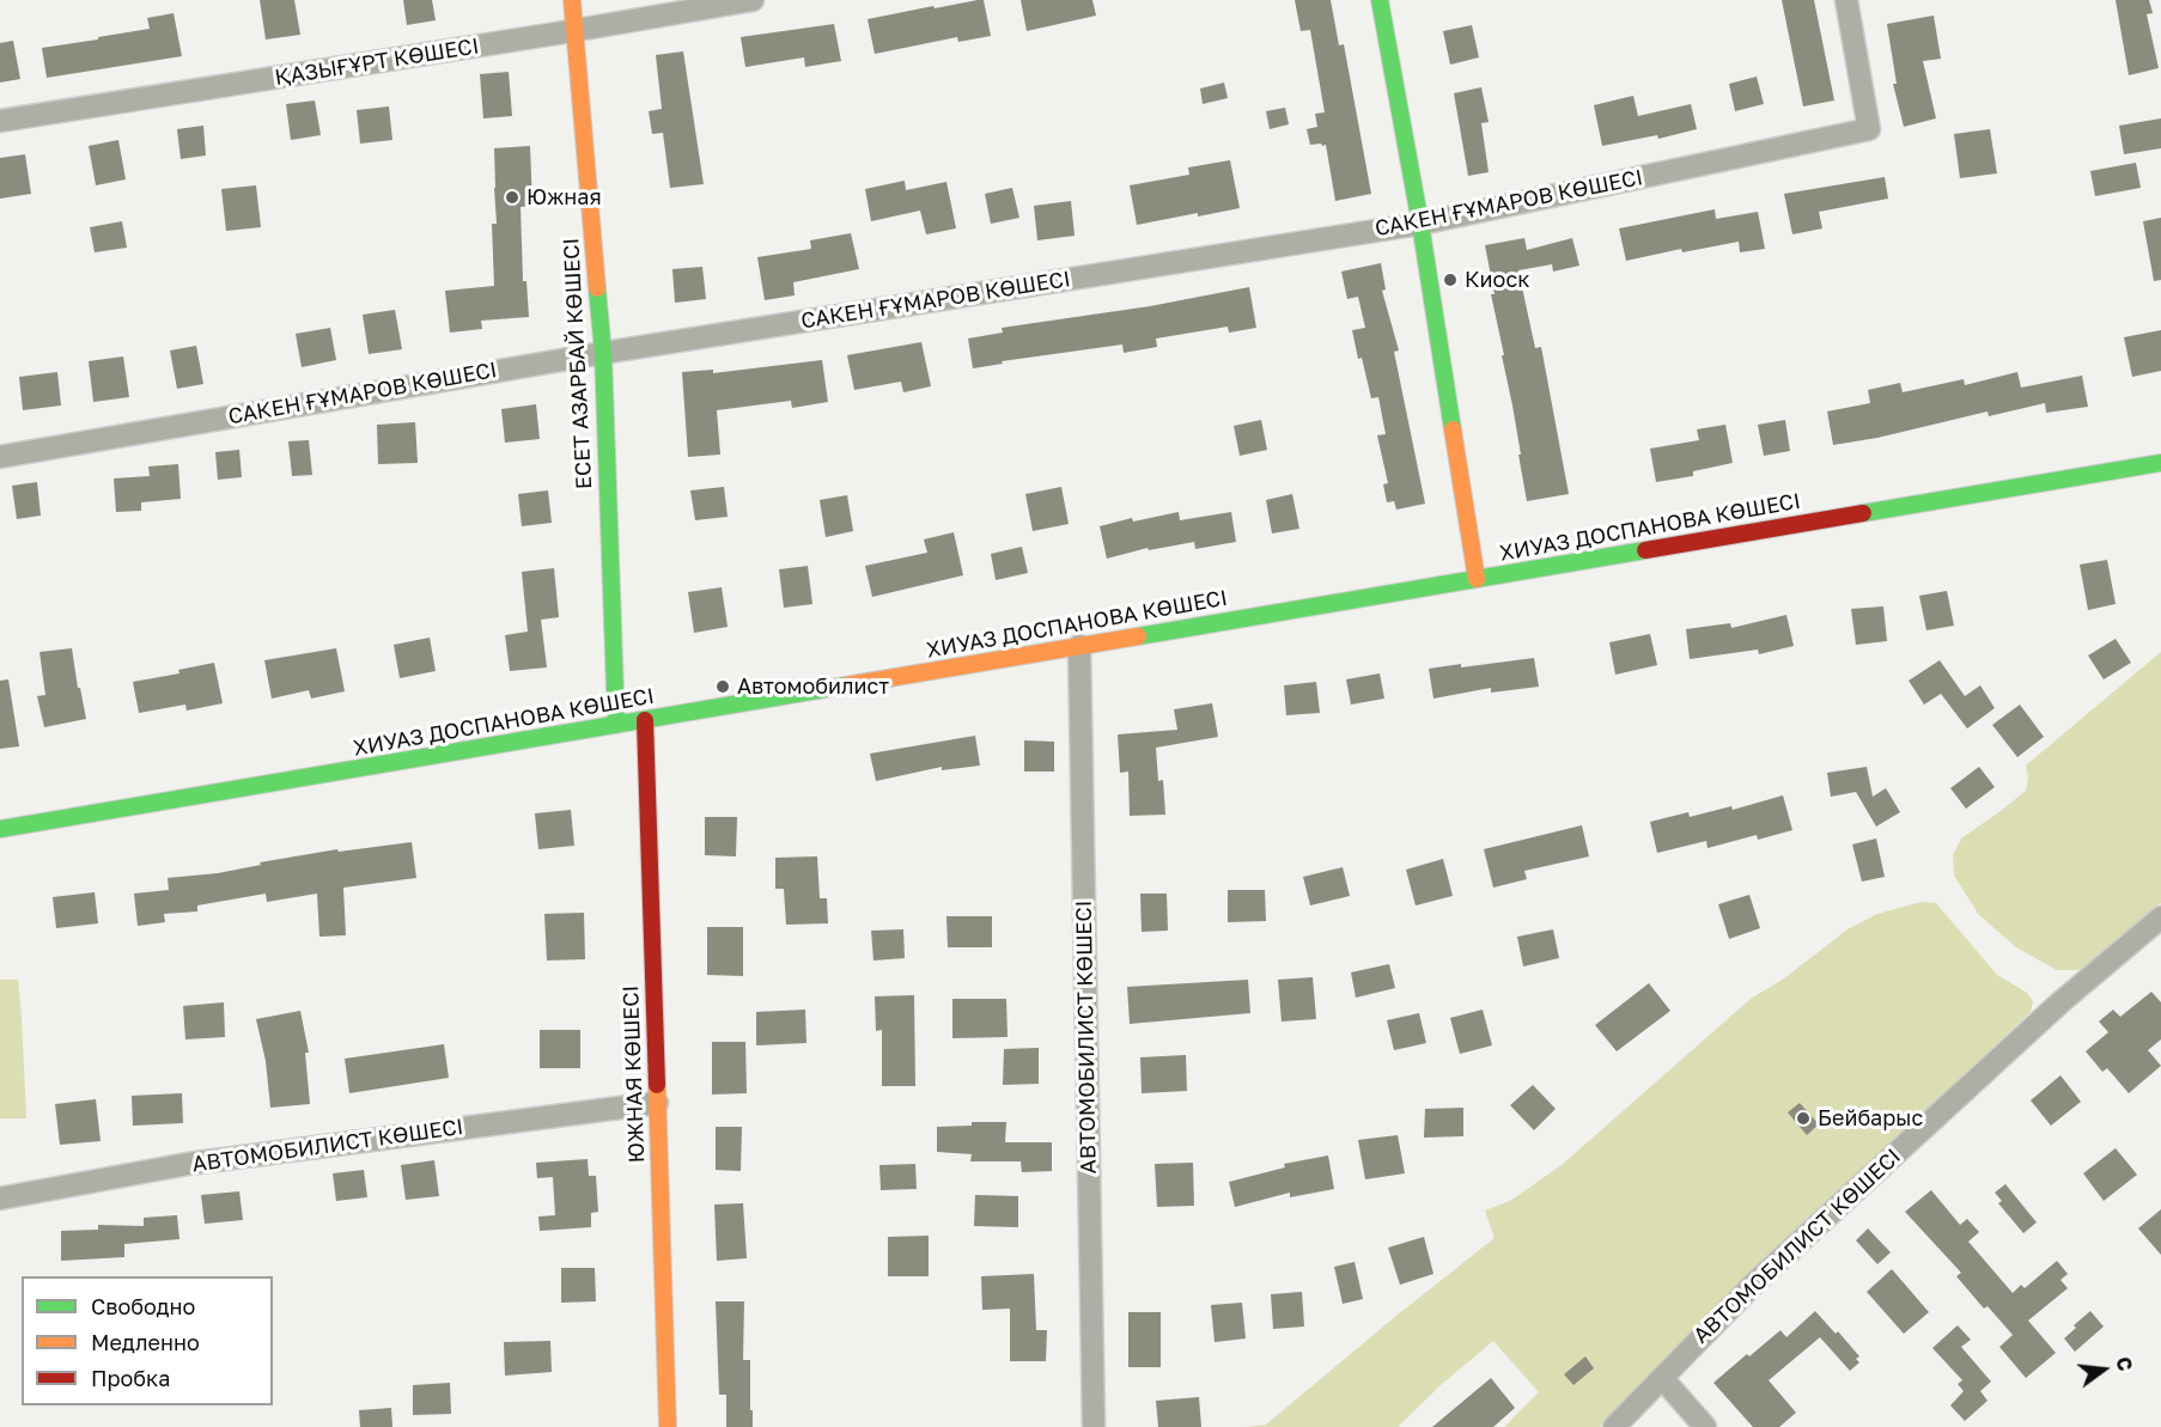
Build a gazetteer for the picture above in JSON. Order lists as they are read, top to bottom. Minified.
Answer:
{"streets":{"main road":["ЕСЕТ АЗАРБАЙ КӨШЕСІ","ХИУАЗ ДОСПАНОВА КӨШЕСІ","ЮЖНАЯ КӨШЕСІ"],"street":["ҚАЗЫҒҰРТ КӨШЕСІ","САКЕН ҒҰМАРОВ КӨШЕСІ","АВТОМОБИЛИСТ КӨШЕСІ"]},"crossings":[["ҚАЗЫҒҰРТ КӨШЕСІ","ЕСЕТ АЗАРБАЙ КӨШЕСІ"],["САКЕН ҒҰМАРОВ КӨШЕСІ","ЕСЕТ АЗАРБАЙ КӨШЕСІ"],["ЕСЕТ АЗАРБАЙ КӨШЕСІ","ХИУАЗ ДОСПАНОВА КӨШЕСІ"],["ХИУАЗ ДОСПАНОВА КӨШЕСІ","АВТОМОБИЛИСТ КӨШЕСІ"],["ХИУАЗ ДОСПАНОВА КӨШЕСІ","ЮЖНАЯ КӨШЕСІ"],["АВТОМОБИЛИСТ КӨШЕСІ","ЮЖНАЯ КӨШЕСІ"]],"places":["Южная","Киоск","Автомобилист","Бейбарыс"],"legend":["Свободно","Медленно","Пробка"],"north":"right"}
